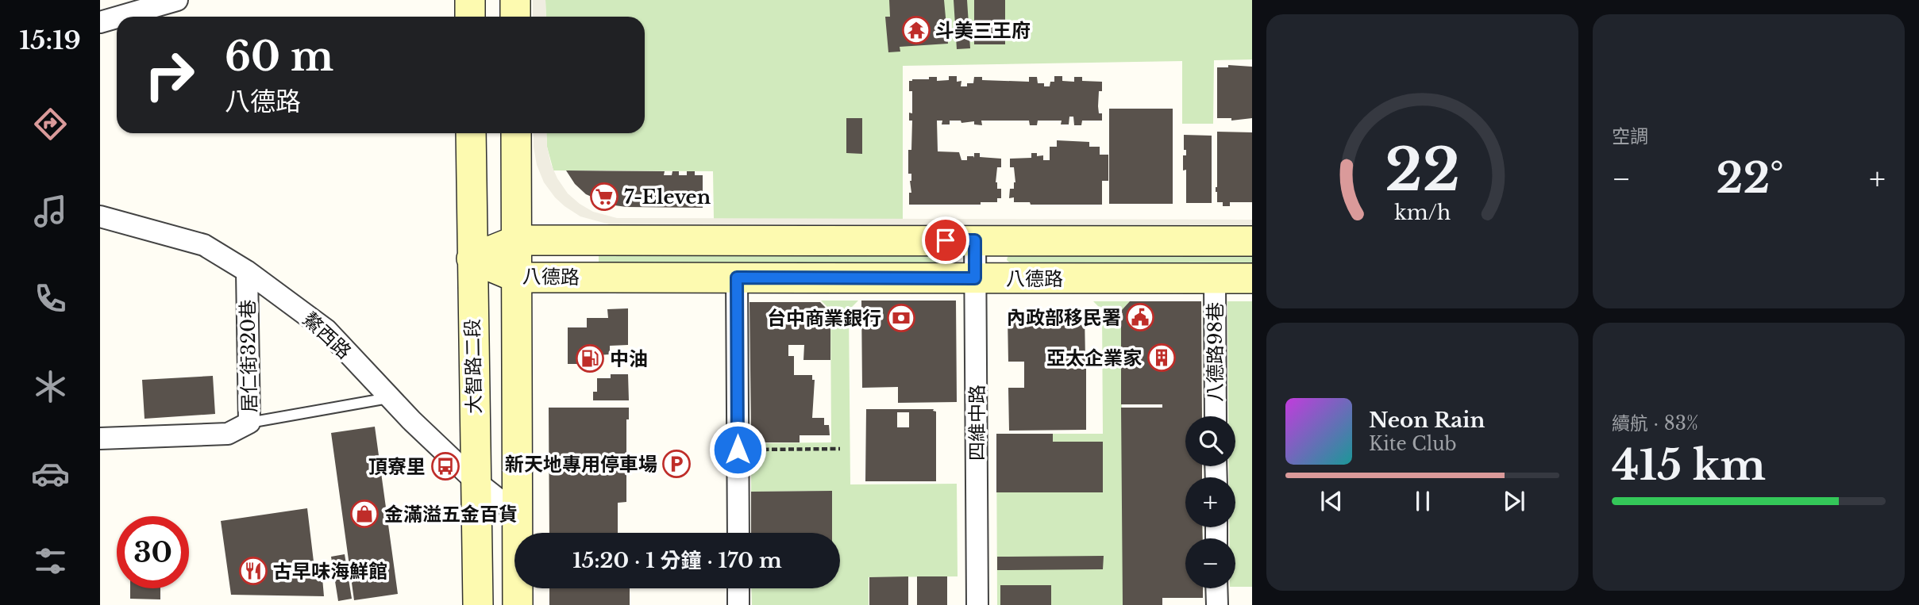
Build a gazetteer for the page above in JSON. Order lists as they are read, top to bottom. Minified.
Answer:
{"streets":{"street":["八德路","鰲西路","八德路98巷","居仁街320巷","大智路二段","四維中路"]},"crossings":[["八德路","八德路98巷"],["八德路","大智路二段"],["八德路","四維中路"],["鰲西路","居仁街320巷"],["鰲西路","大智路二段"]],"places":{"temple":["斗美三王府"],"supermarket":["7-Eleven"],"public building":["內政部移民署"],"bank":["台中商業銀行"],"building":["亞太企業家"],"fuel station":["中油"],"parking":["新天地專用停車場"],"bus stop":["頂寮里"],"shop":["金滿溢五金百貨"],"restaurant":["古早味海鮮館"]},"page":{"tabs":"15:19","tile":["空調",["續航 · 83%","415 km"]],"turn":["60 m","八德路"],"heat":["−","22°","+"],"song":["Neon Rain","Kite Club"],"map_buttons":["+","−"],"limit":"30","trip":"15:20 · 1 分鐘 · 170 m","gauge":["22","km/h"]}}
